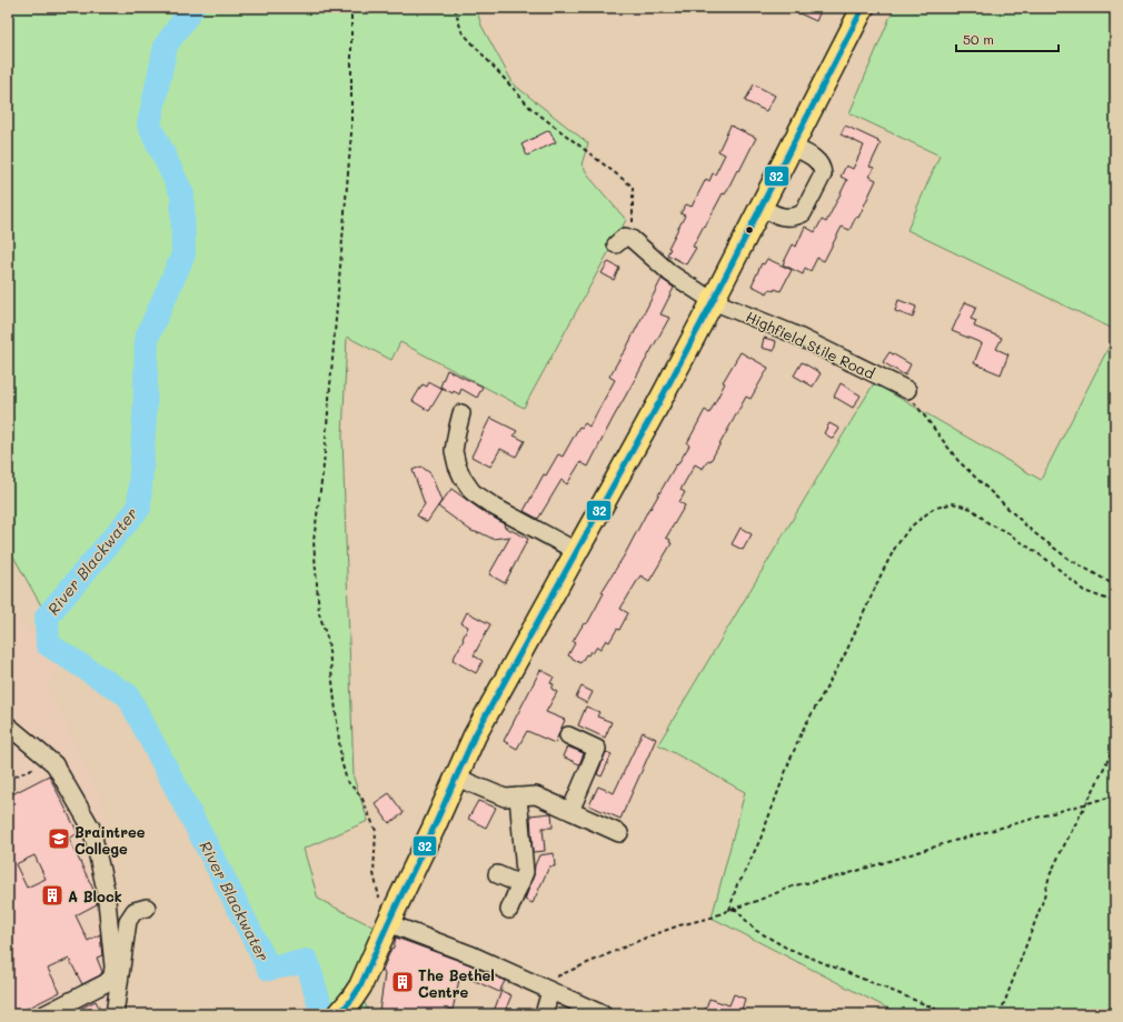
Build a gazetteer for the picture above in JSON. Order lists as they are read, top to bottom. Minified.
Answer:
{"streets":{"street":["Highfield Stile Road"]},"water":["River Blackwater"],"places":{"school or university":["Braintree College"],"building":["A Block","The Bethel Centre"]},"lines":["transit line 32"],"scale_bar":"50 m"}
